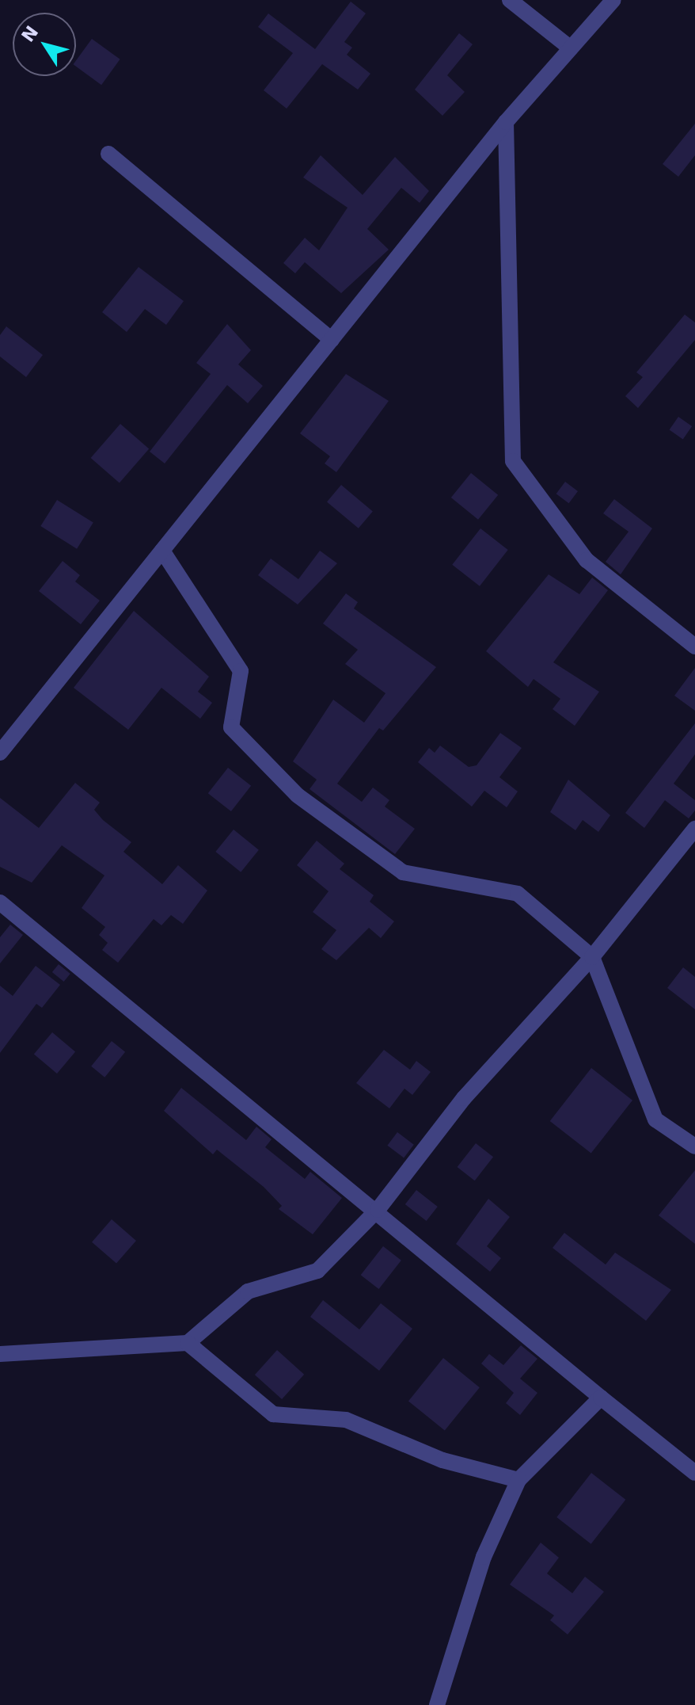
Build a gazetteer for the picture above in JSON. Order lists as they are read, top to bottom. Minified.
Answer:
{"north":"top left"}
